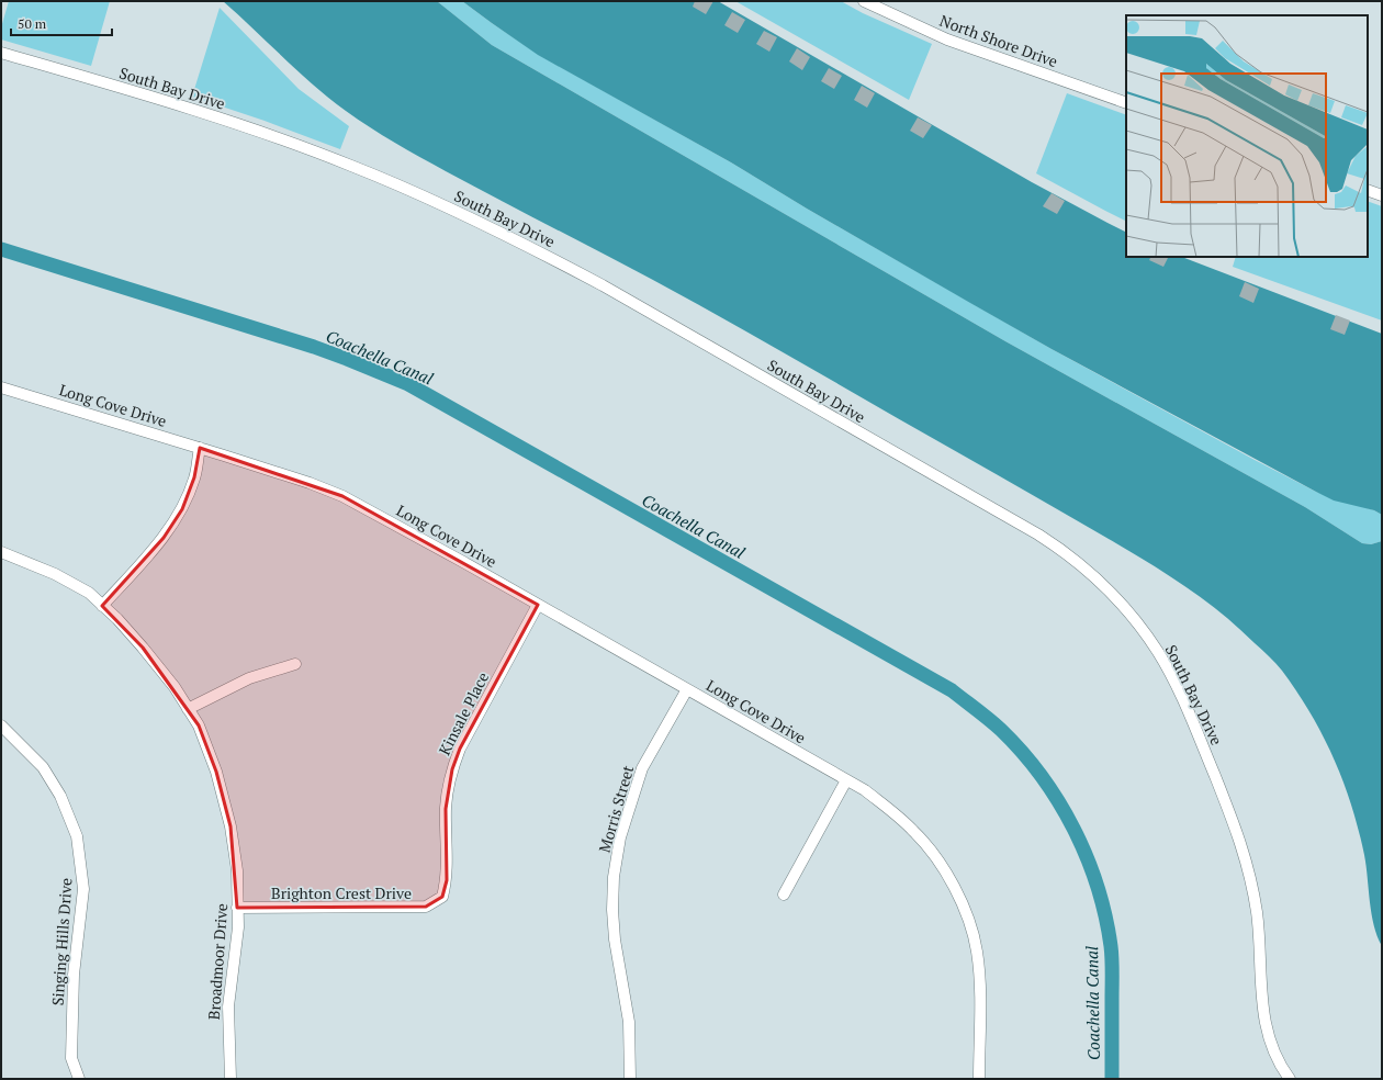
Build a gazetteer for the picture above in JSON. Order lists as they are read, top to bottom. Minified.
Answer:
{"streets":{"street":["North Shore Drive","South Bay Drive","Long Cove Drive","Kinsale Place","Morris Street","Brighton Crest Drive","Singing Hills Drive","Broadmoor Drive"]},"crossings":[["Long Cove Drive","Kinsale Place"],["Long Cove Drive","Morris Street"],["Kinsale Place","Brighton Crest Drive"],["Brighton Crest Drive","Broadmoor Drive"]],"water":["Coachella Canal"],"scale_bar":"50 m"}
